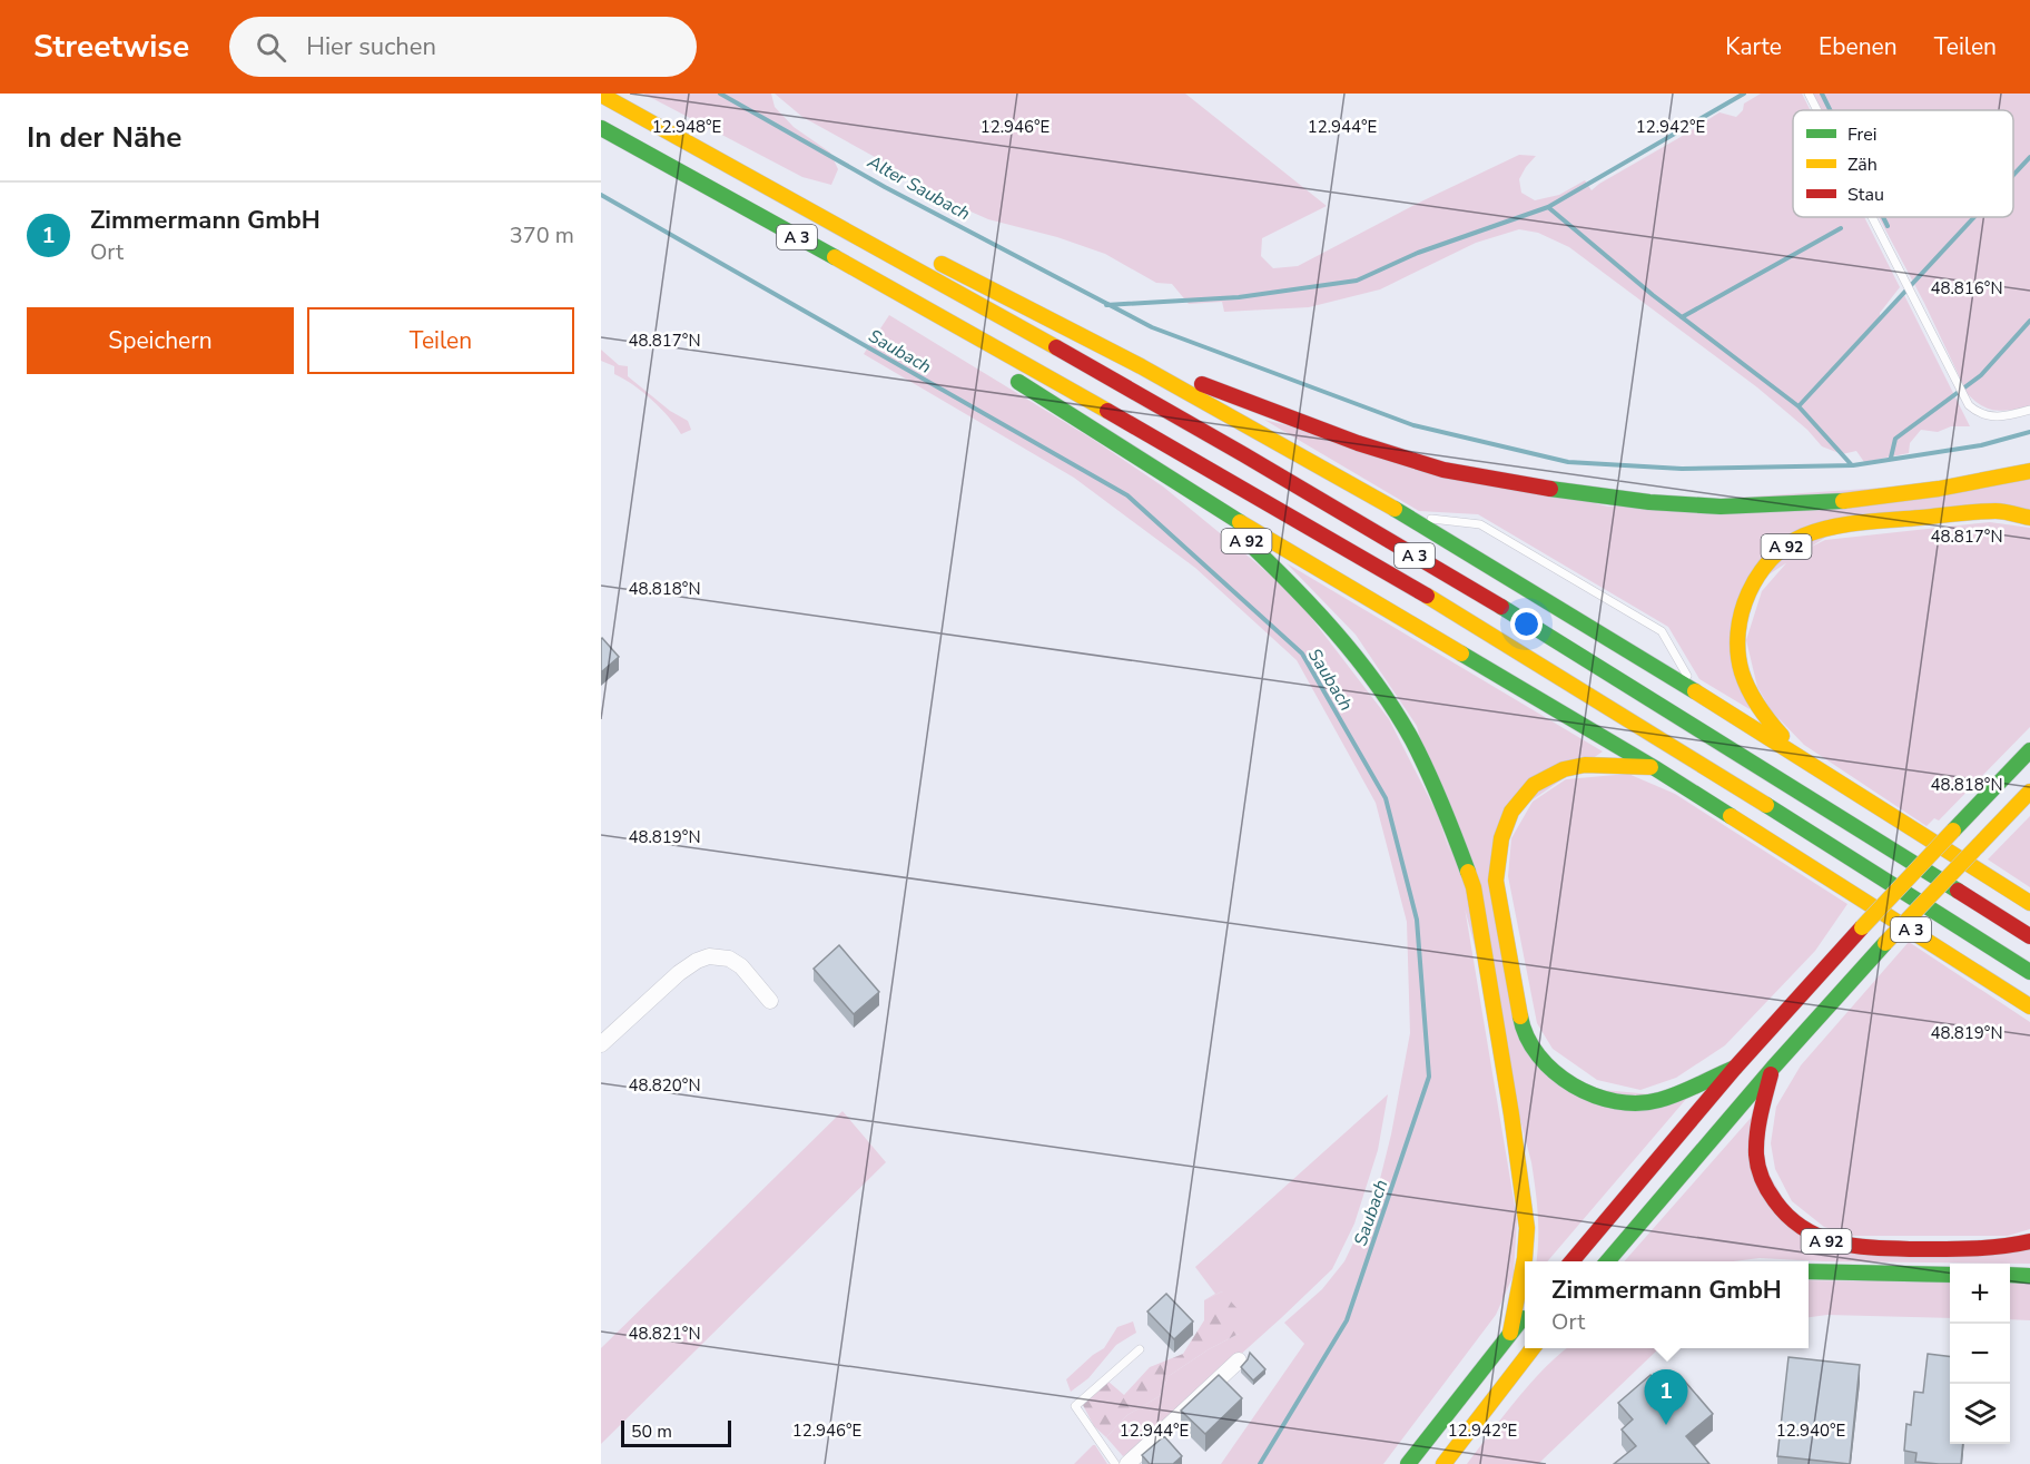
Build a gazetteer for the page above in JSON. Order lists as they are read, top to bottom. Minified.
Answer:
{"streets":{"highway":["A 3","A 92"]},"crossings":[["A 3","A 92"]],"water":["Alter Saubach","Saubach"],"legend":["Frei","Zäh","Stau"],"scale_bar":"50 m","page":{"header":"Streetwise","search":"Hier suchen","nav":["Karte","Ebenen","Teilen"],"heading":"In der Nähe","list":[{"mark":"1","name":"Zimmermann GmbH","note":"Ort","value":"370 m"}],"buttons":["Speichern","Teilen"],"popup":["Zimmermann GmbH","Ort"],"map_buttons":["+","−"],"pins":"1","scale":"50 m"},"coordinates":["12.948°E","12.946°E","12.944°E","12.942°E","48.816°N","48.817°N","48.818°N","48.819°N","48.820°N","48.821°N","12.940°E"]}
